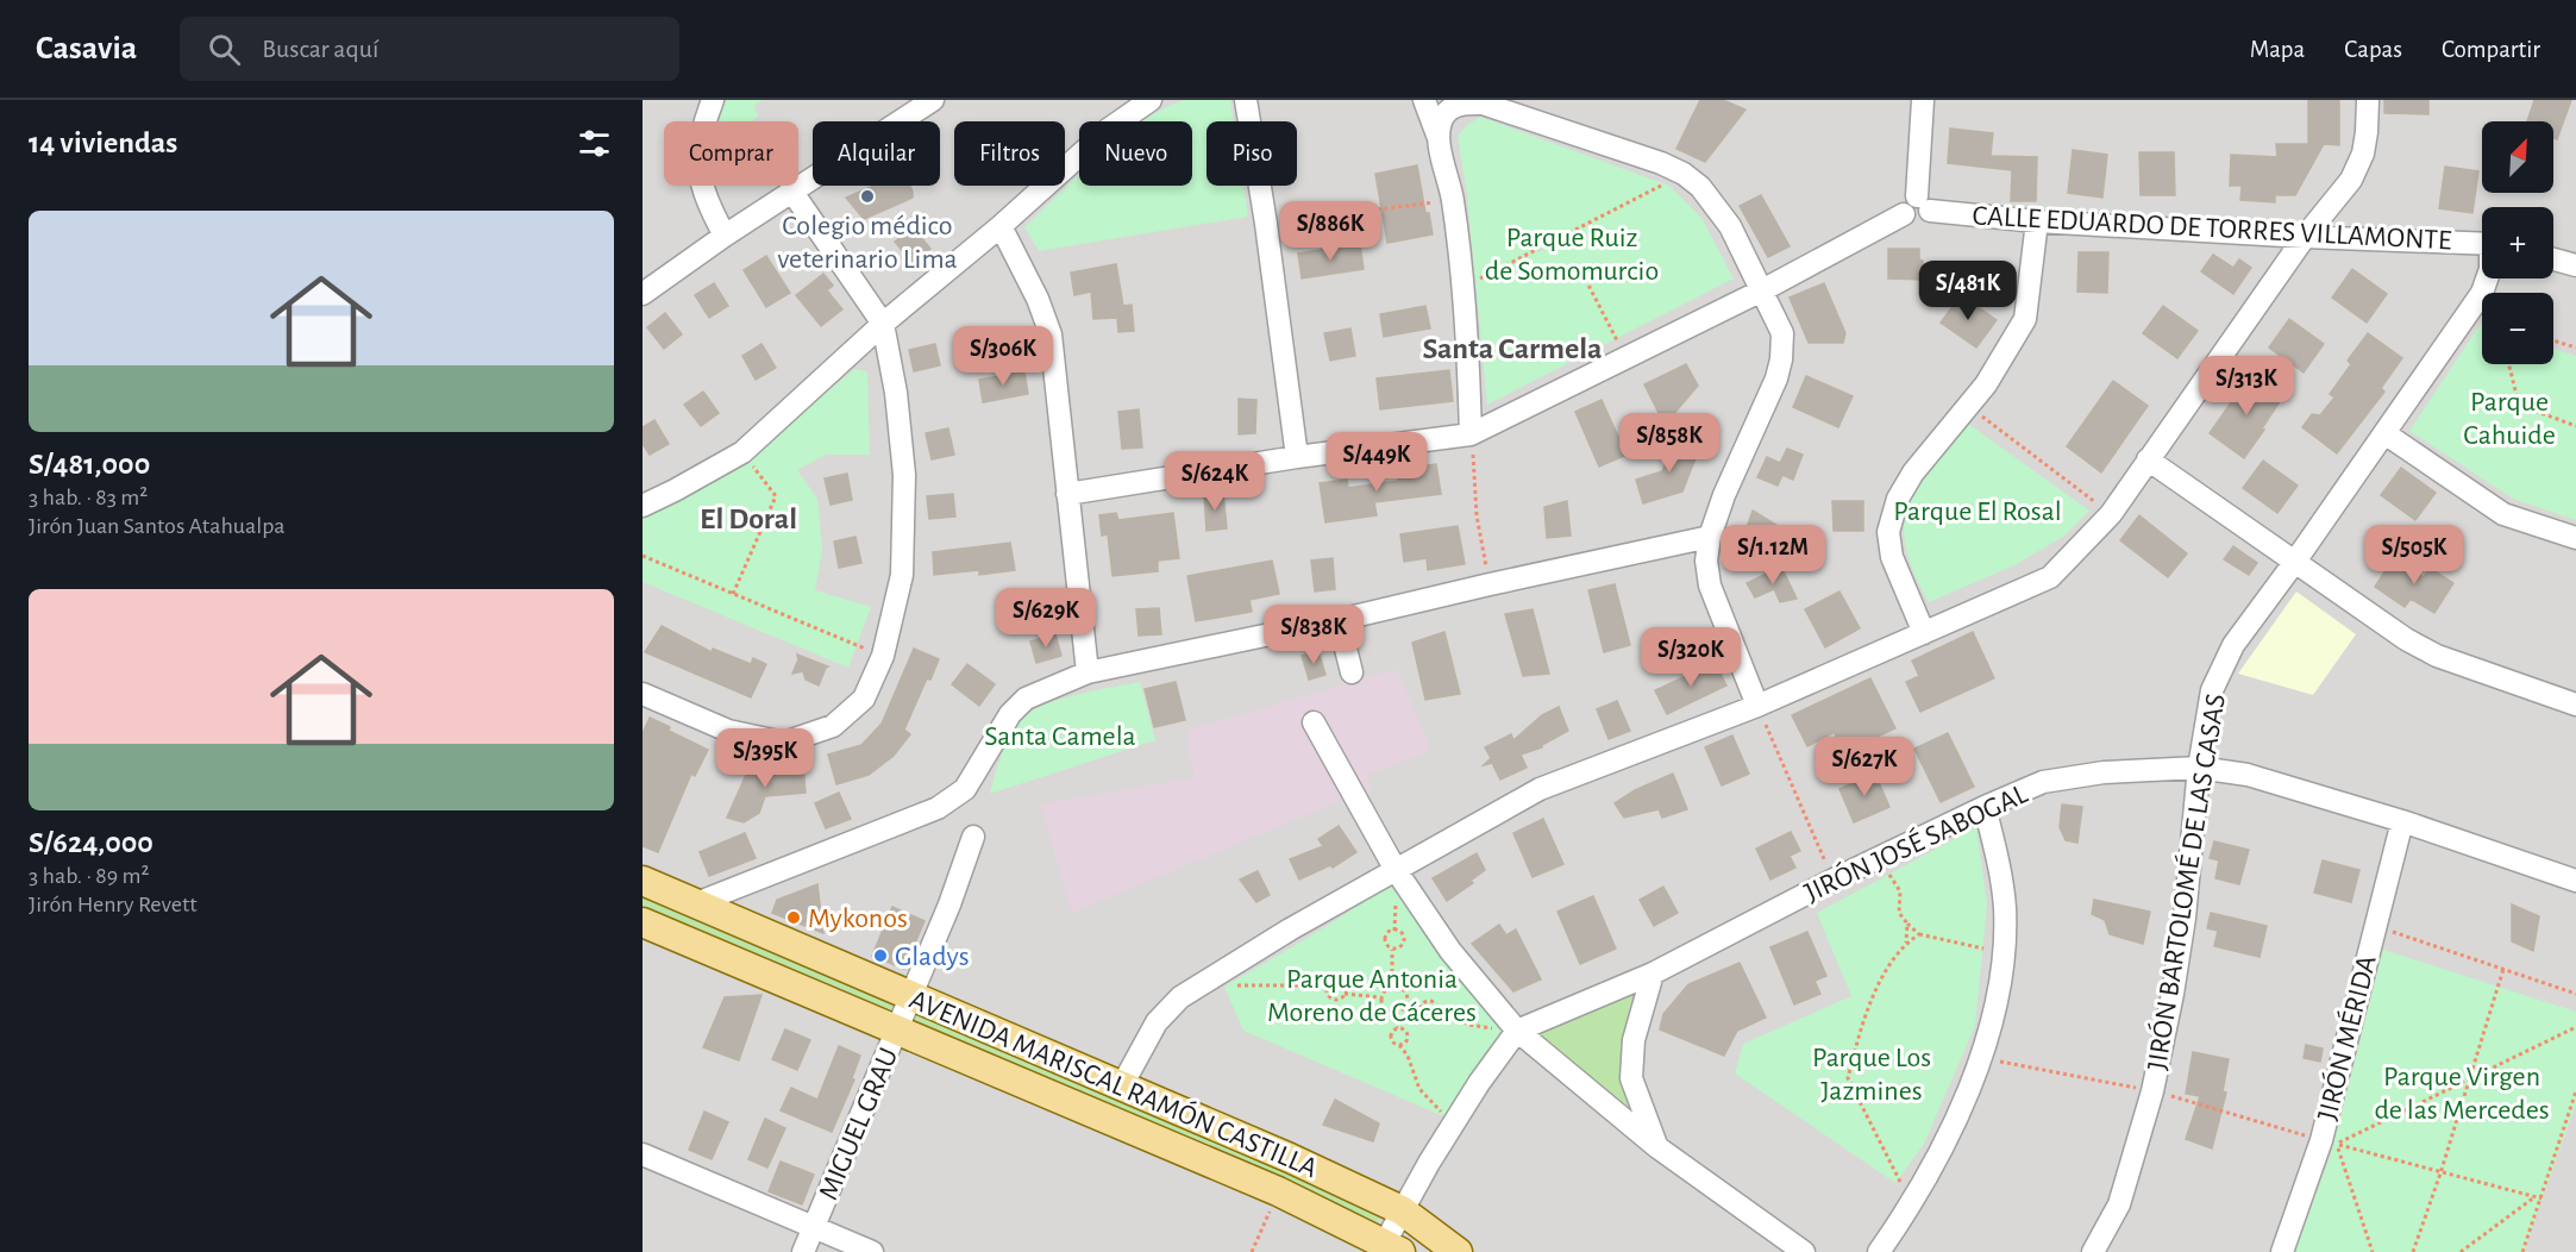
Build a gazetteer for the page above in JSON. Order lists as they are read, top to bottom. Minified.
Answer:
{"streets":{"main road":["AVENIDA MARISCAL RAMÓN CASTILLA"],"street":["CALLE EDUARDO DE TORRES VILLAMONTE","JIRÓN JOSÉ SABOGAL","JIRÓN BARTOLOMÉ DE LAS CASAS","JIRÓN MÉRIDA","MIGUEL GRAU"]},"crossings":[["JIRÓN JOSÉ SABOGAL","JIRÓN BARTOLOMÉ DE LAS CASAS"],["JIRÓN JOSÉ SABOGAL","JIRÓN MÉRIDA"],["AVENIDA MARISCAL RAMÓN CASTILLA","MIGUEL GRAU"]],"districts":["Santa Carmela","El Doral"],"parks":["Parque Ruiz de Somomurcio","Parque Cahuide","Parque El Rosal","Santa Camela","Parque Antonia Moreno de Cáceres","Parque Los Jazmines","Parque Virgen de las Mercedes"],"places":["Colegio médico veterinario Lima","Mykonos","Gladys"],"north":"top right","page":{"header":"Casavia","search":"Buscar aquí","nav":["Mapa","Capas","Compartir"],"heading":"14 viviendas","map_buttons":["+","−"],"chip":["Comprar","Alquilar","Filtros","Nuevo","Piso"],"list":[{"name":"S/481,000","note":"3 hab. · 83 m² · Jirón Juan Santos Atahualpa"},{"name":"S/624,000","note":"3 hab. · 89 m² · Jirón Henry Revett"}],"price":["S/886K","S/481K","S/306K","S/313K","S/858K","S/449K","S/624K","S/1.12M","S/505K","S/629K","S/838K","S/320K","S/395K","S/627K"]}}
